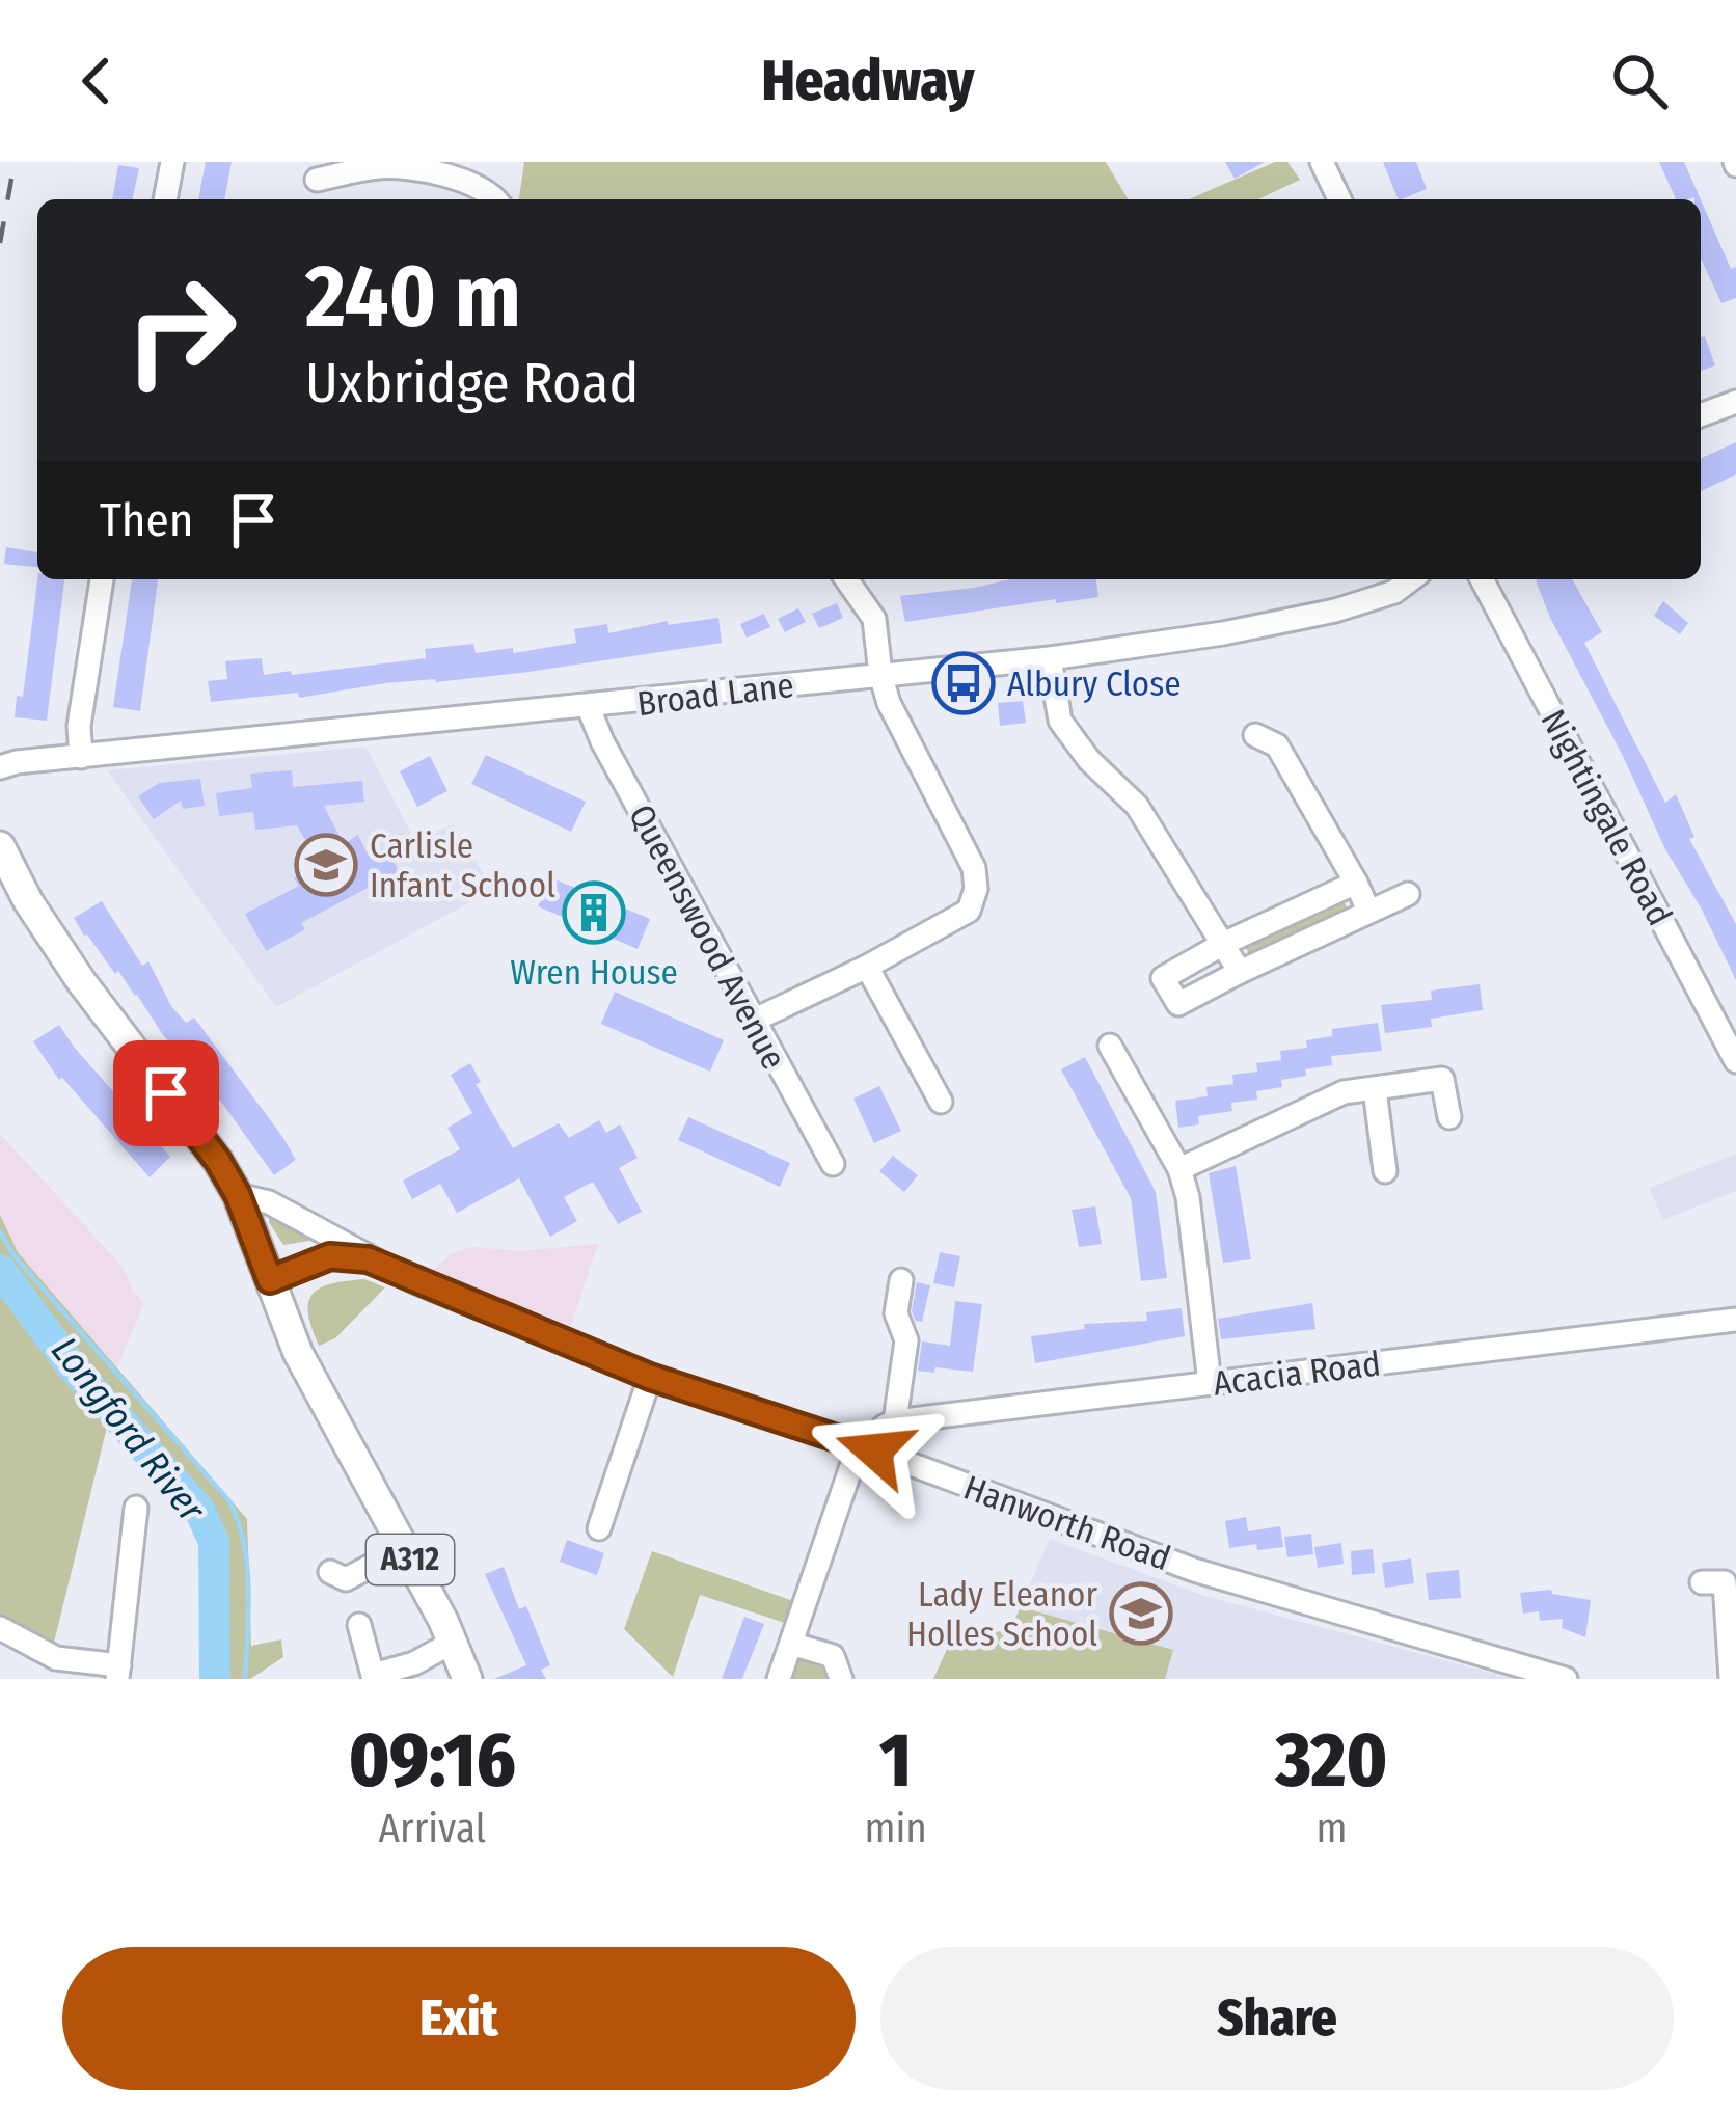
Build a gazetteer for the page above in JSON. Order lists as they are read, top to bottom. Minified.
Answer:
{"streets":{"main road":["A312"],"street":["Broad Lane","Nightingale Road","Queenswood Avenue","Acacia Road","Hanworth Road"]},"crossings":[["Broad Lane","Queenswood Avenue"],["Hanworth Road","A312"]],"water":["Longford River"],"places":{"bus stop":["Albury Close"],"school or university":["Carlisle Infant School","Lady Eleanor Holles School"],"building":["Wren House"]},"page":{"header":"Headway","turn":["240 m","Uxbridge Road"],"then":"Then","eta":["09:16","Arrival","1","min","320","m"],"buttons":["Exit","Share"]}}
